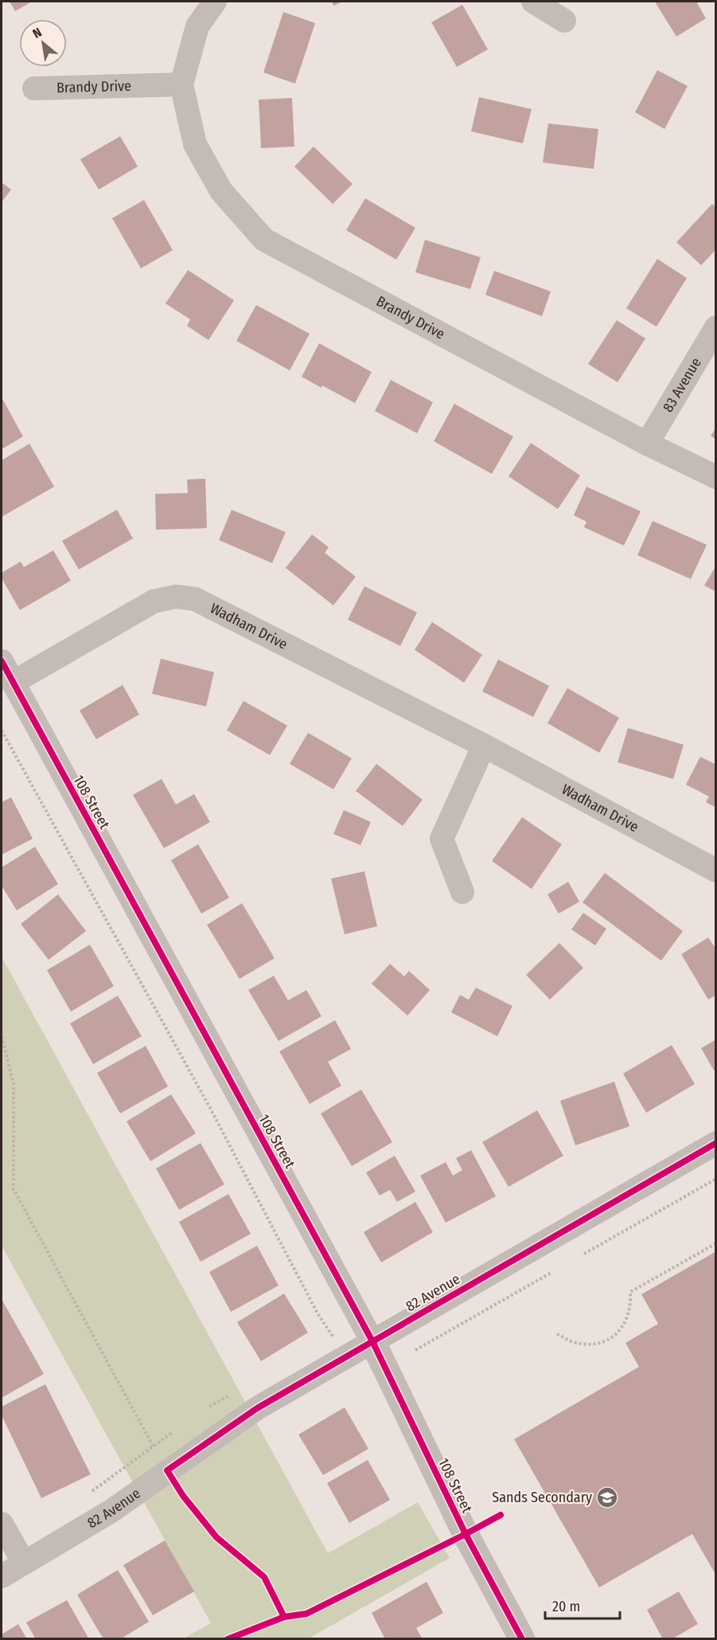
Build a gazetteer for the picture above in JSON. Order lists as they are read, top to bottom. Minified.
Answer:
{"streets":{"street":["Brandy Drive","83 Avenue","Wadham Drive","108 Street","82 Avenue"]},"crossings":[["Brandy Drive","83 Avenue"],["Wadham Drive","108 Street"],["108 Street","82 Avenue"]],"places":{"school or university":["Sands Secondary"]},"scale_bar":"20 m","north":"top left"}
